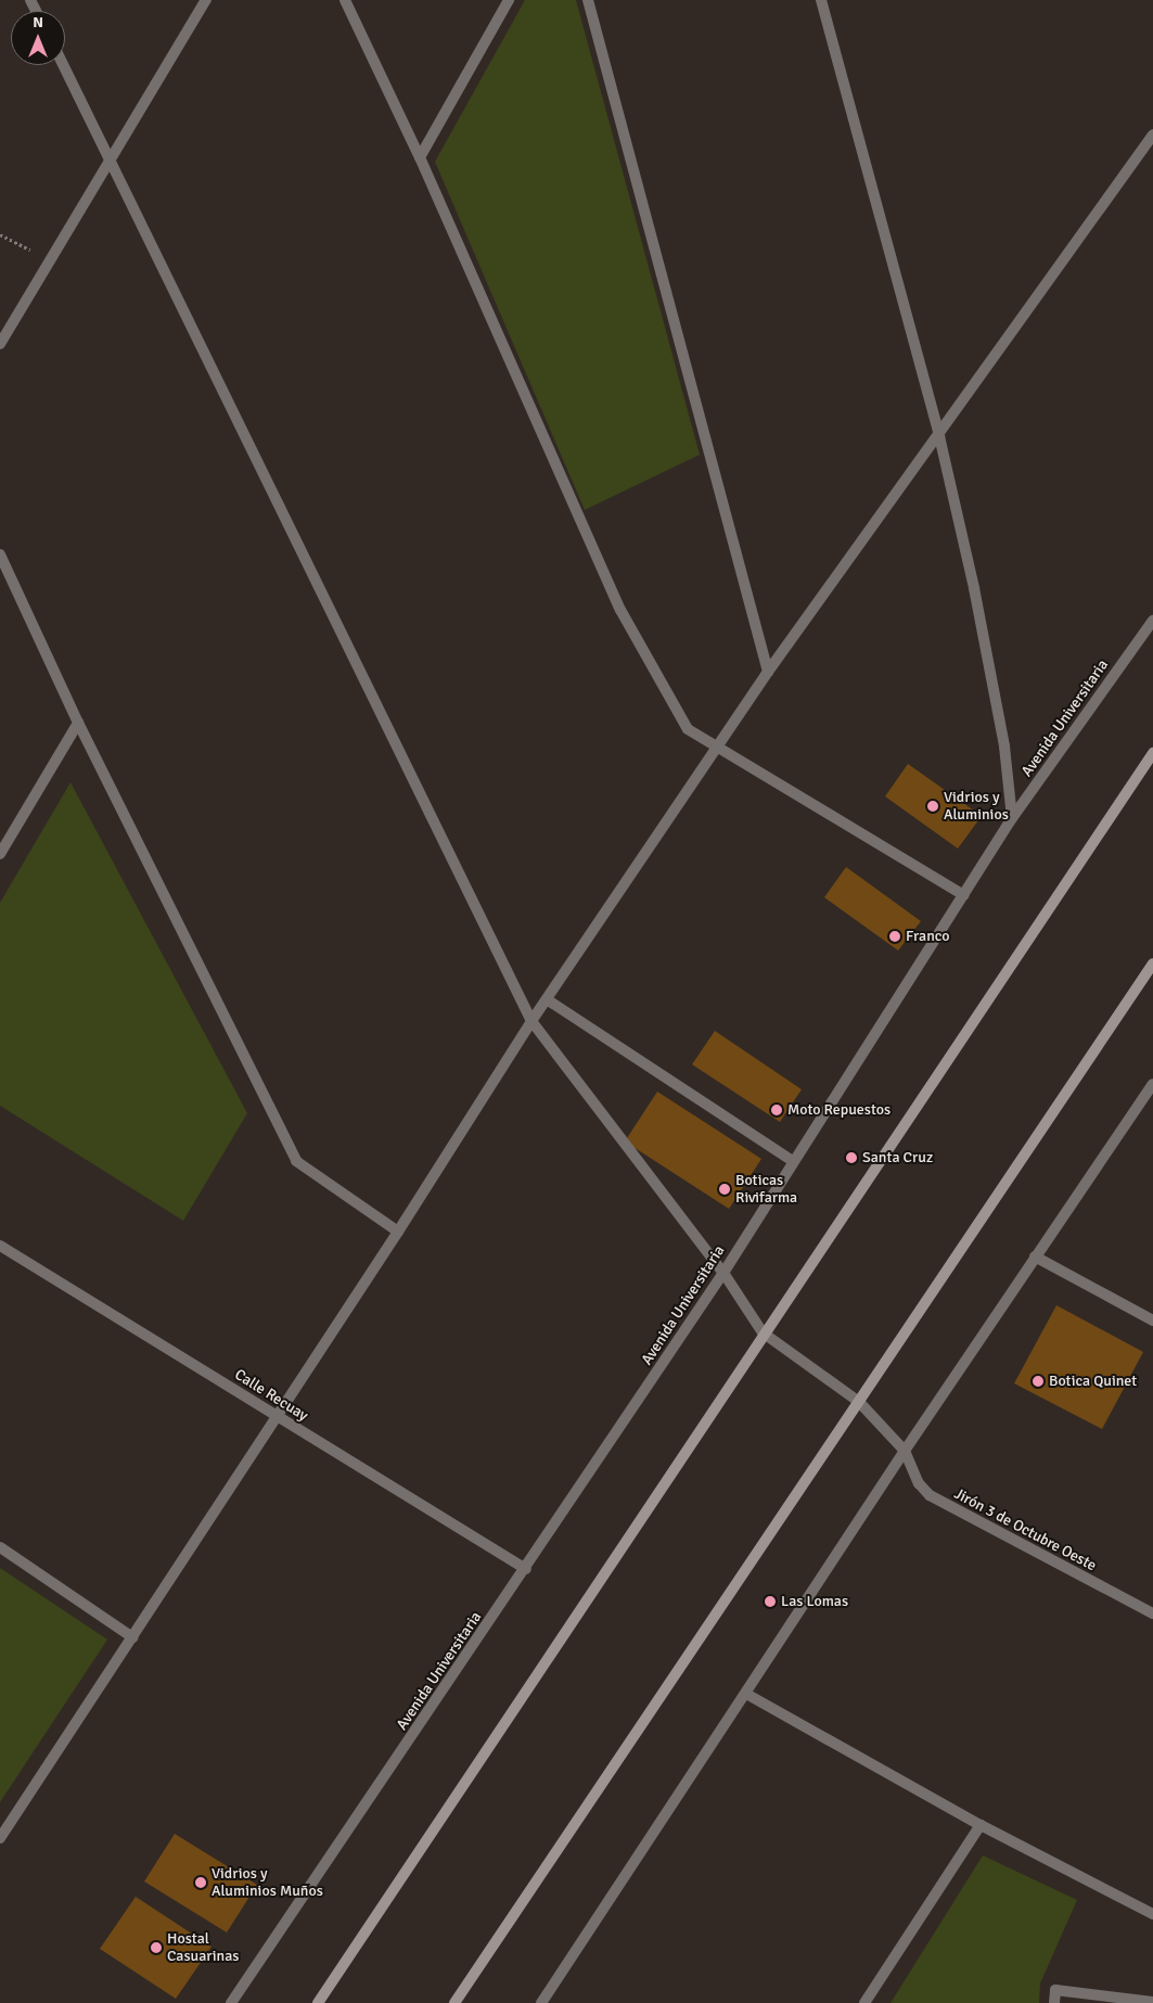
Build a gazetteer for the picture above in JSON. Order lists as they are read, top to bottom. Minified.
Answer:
{"streets":{"street":["Avenida Universitaria","Calle Recuay","Jirón 3 de Octubre Oeste"]},"crossings":[["Avenida Universitaria","Calle Recuay"]],"places":["Vidrios y Aluminios","Franco","Moto Repuestos","Santa Cruz","Boticas Rivifarma","Botica Quinet","Las Lomas","Vidrios y Aluminios Muños","Hostal Casuarinas"],"north":"top"}
